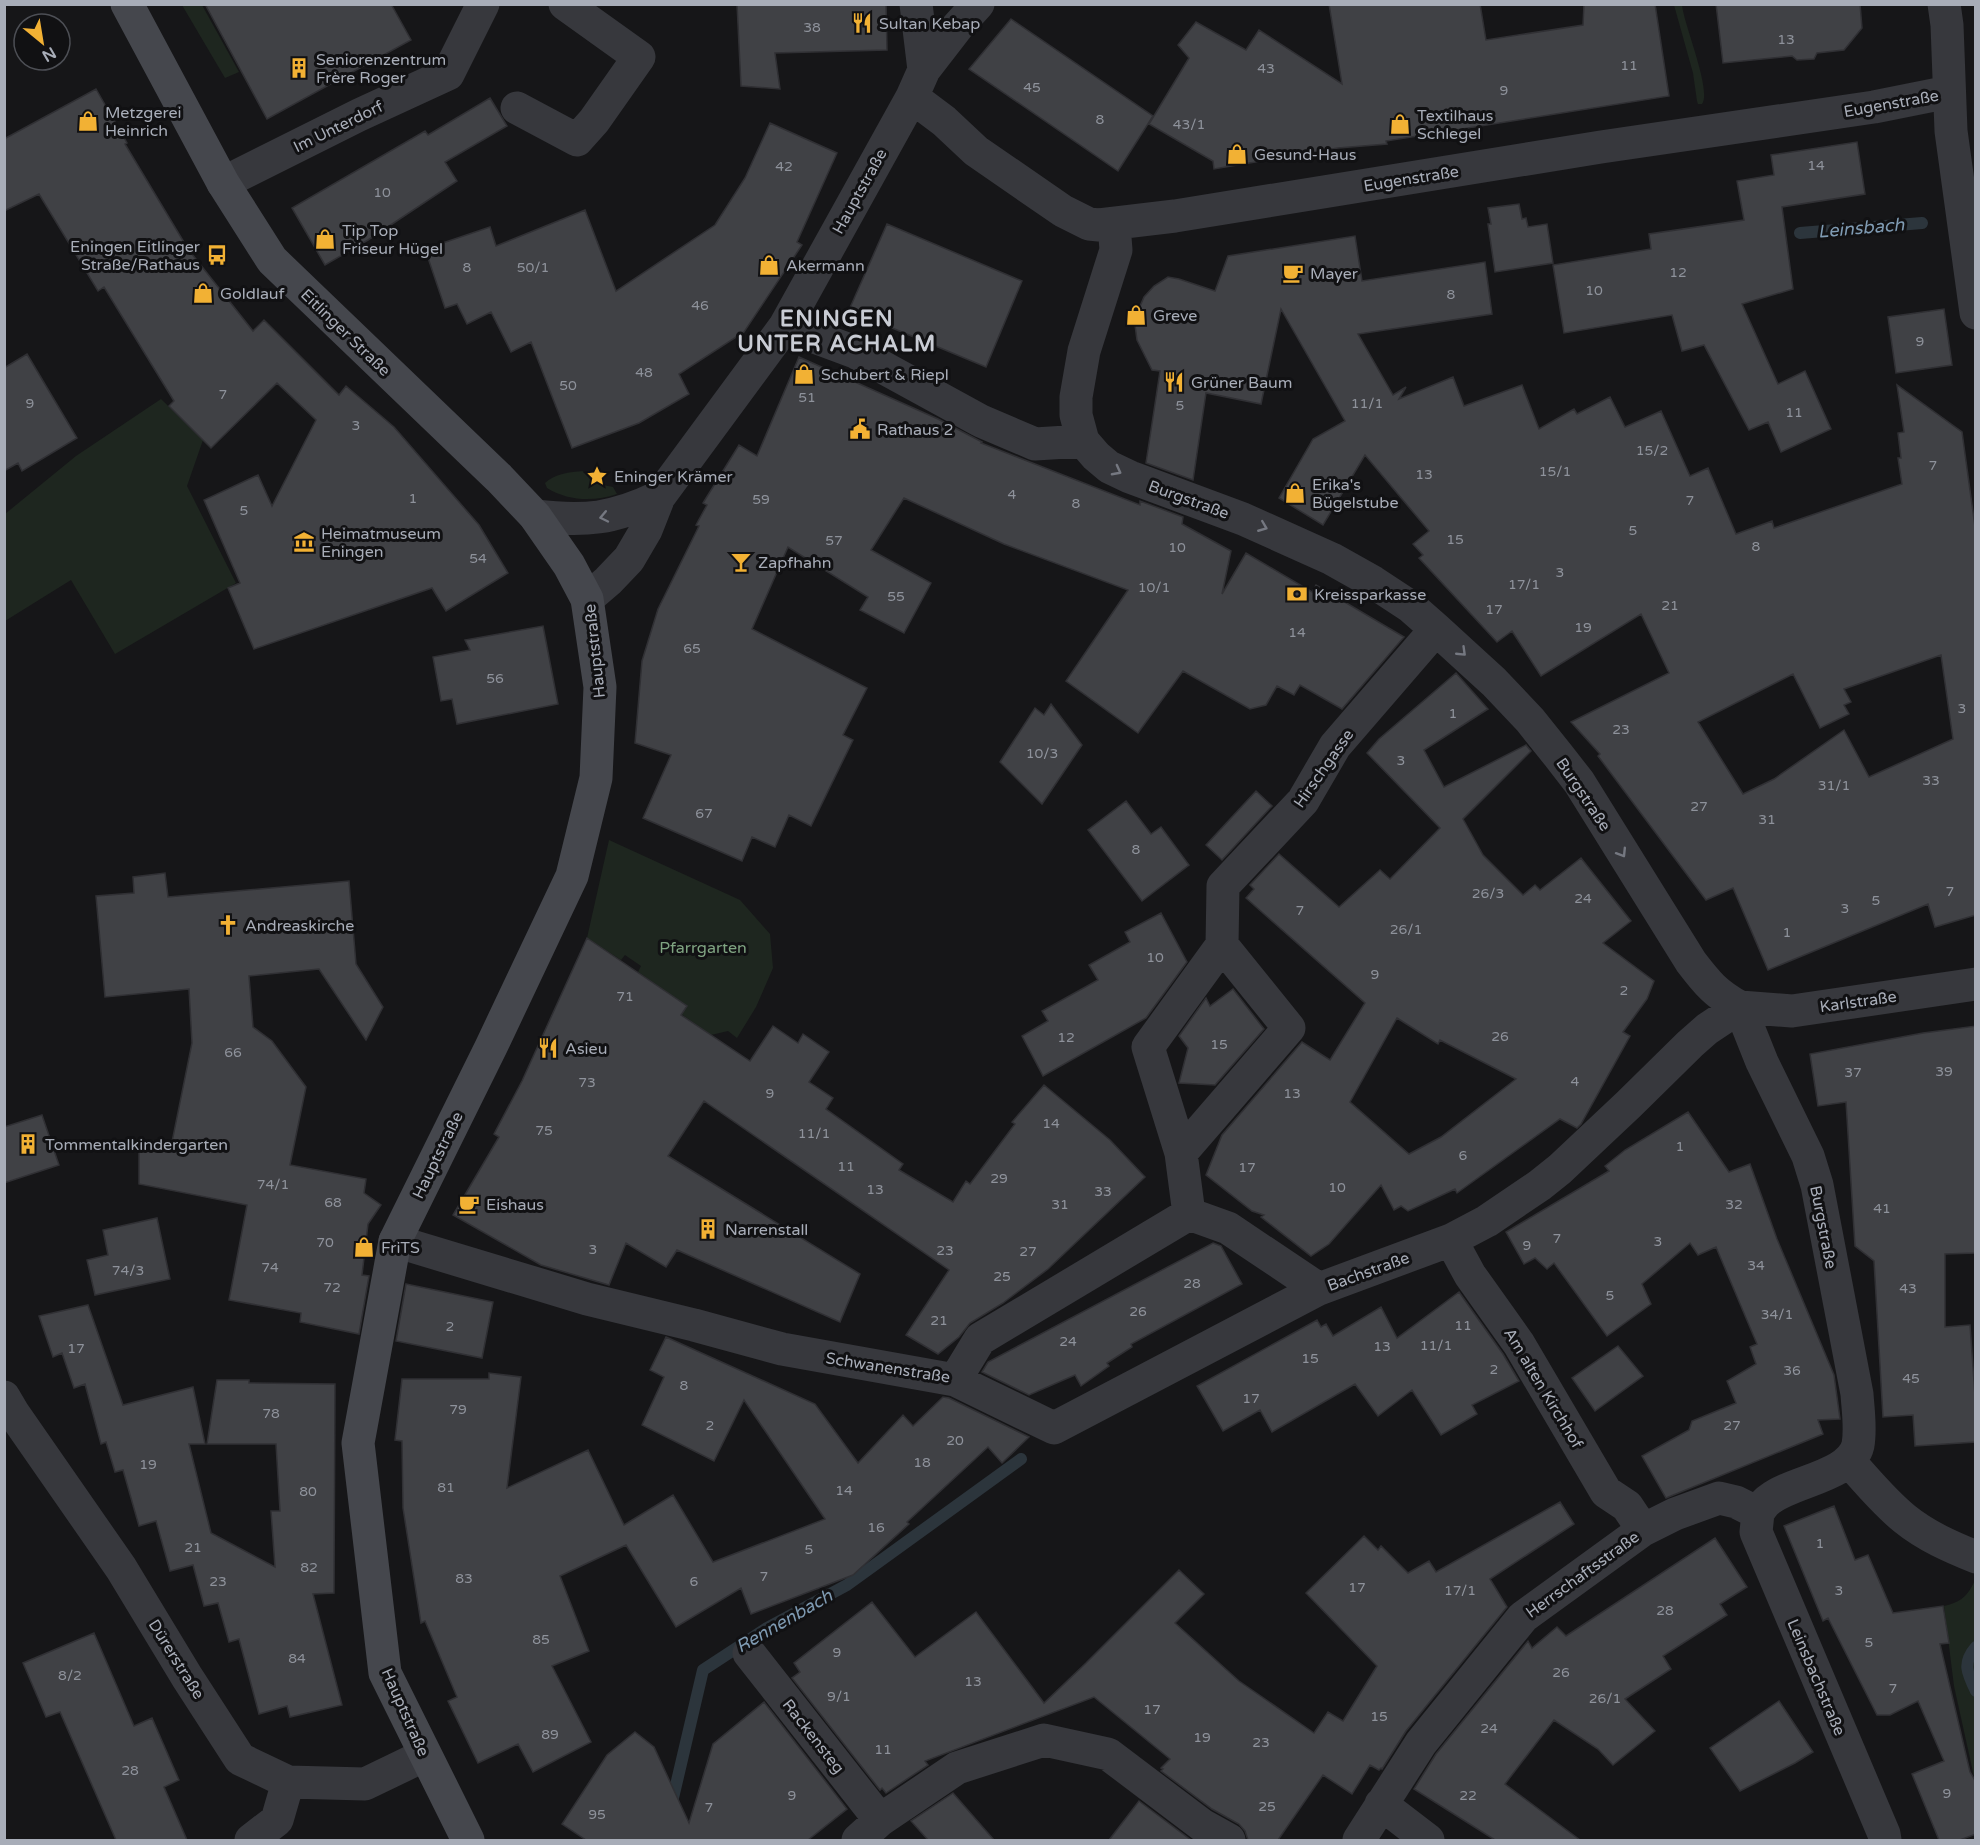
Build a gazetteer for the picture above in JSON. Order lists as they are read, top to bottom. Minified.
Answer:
{"streets":{"main road":["Hauptstraße","Eitlinger Straße"],"street":["Eugenstraße","Im Unterdorf","Burgstraße","Hirschgasse","Karlstraße","Bachstraße","Schwanenstraße","Am alten Kirchhof","Herrschaftsstraße","Dürerstraße","Leinsbachstraße","Rackensteg"]},"crossings":[["Eugenstraße","Hauptstraße"],["Eugenstraße","Burgstraße"],["Im Unterdorf","Eitlinger Straße"],["Hauptstraße","Eitlinger Straße"],["Hauptstraße","Schwanenstraße"],["Hauptstraße","Dürerstraße"],["Burgstraße","Hirschgasse"],["Burgstraße","Karlstraße"],["Burgstraße","Bachstraße"],["Karlstraße","Bachstraße"],["Bachstraße","Schwanenstraße"],["Bachstraße","Am alten Kirchhof"],["Am alten Kirchhof","Herrschaftsstraße"],["Herrschaftsstraße","Leinsbachstraße"]],"one_way":["Burgstraße"],"districts":["ENINGEN UNTER ACHALM"],"water":["Leinsbach","Rennenbach"],"parks":["Pfarrgarten"],"places":{"restaurant":["Sultan Kebap","Grüner Baum","Asieu"],"building":["Seniorenzentrum Frère Roger","Tommentalkindergarten","Narrenstall"],"shop":["Metzgerei Heinrich","Textilhaus Schlegel","Gesund-Haus","Tip Top Friseur Hügel","Akermann","Goldlauf","Greve","Schubert & Riepl","Erika's Bügelstube","FriTS"],"bus stop":["Eningen Eitlinger Straße/Rathaus"],"cafe":["Mayer","Eishaus"],"public building":["Rathaus 2"],"place":["Eninger Krämer"],"museum":["Heimatmuseum Eningen"],"bar":["Zapfhahn"],"bank":["Kreissparkasse"],"church":["Andreaskirche"]},"house_numbers":["38","13","11","43","45","9","8","43/1","14","42","10","8","50/1","12","10","8","46","9","48","50","7","51","9","11/1","5","11","3","15/2","7","15/1","13","4","1","59","7","8","5","5","15","57","8","10","54","3","17/1","10/1","55","21","17","19","14","65","56","3","1","23","10/3","3","33","31/1","27","67","31","8","7","26/3","24","5","3","7","26/1","1","10","9","2","71","26","12","15","66","39","37","4","73","9","13","14","75","11/1","1","6","11","17","29","74/1","10","13","33","68","31","32","41","7","3","70","9","3","23","27","34","74","74/3","25","28","72","43","5","26","34/1","21","11","2","24","11/1","13","17","15","2","36","45","8","17","79","78","2","27","20","18","19","81","14","80","16","1","21","5","82","7","83","23","6","17","17/1","3","28","85","5","9","84","26","8/2","13","7","9/1","26/1","17","15","24","89","19","23","11","28","9","9","22","25","7","95"],"north":"bottom right"}
